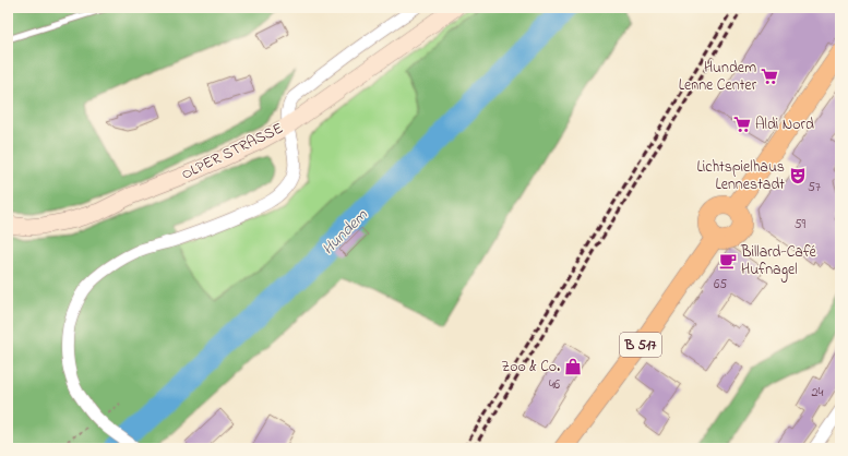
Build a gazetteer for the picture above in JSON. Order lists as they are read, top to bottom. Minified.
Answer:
{"streets":{"main road":["OLPER STRASSE","B 517"]},"water":["Hundem"],"places":{"supermarket":["Hundem Lenne Center","Aldi Nord"],"theatre":["Lichtspielhaus Lennestadt"],"cafe":["Billard-Café Hufnagel"],"shop":["Zoo & Co."]},"house_numbers":["57","59","65","46","24"]}
